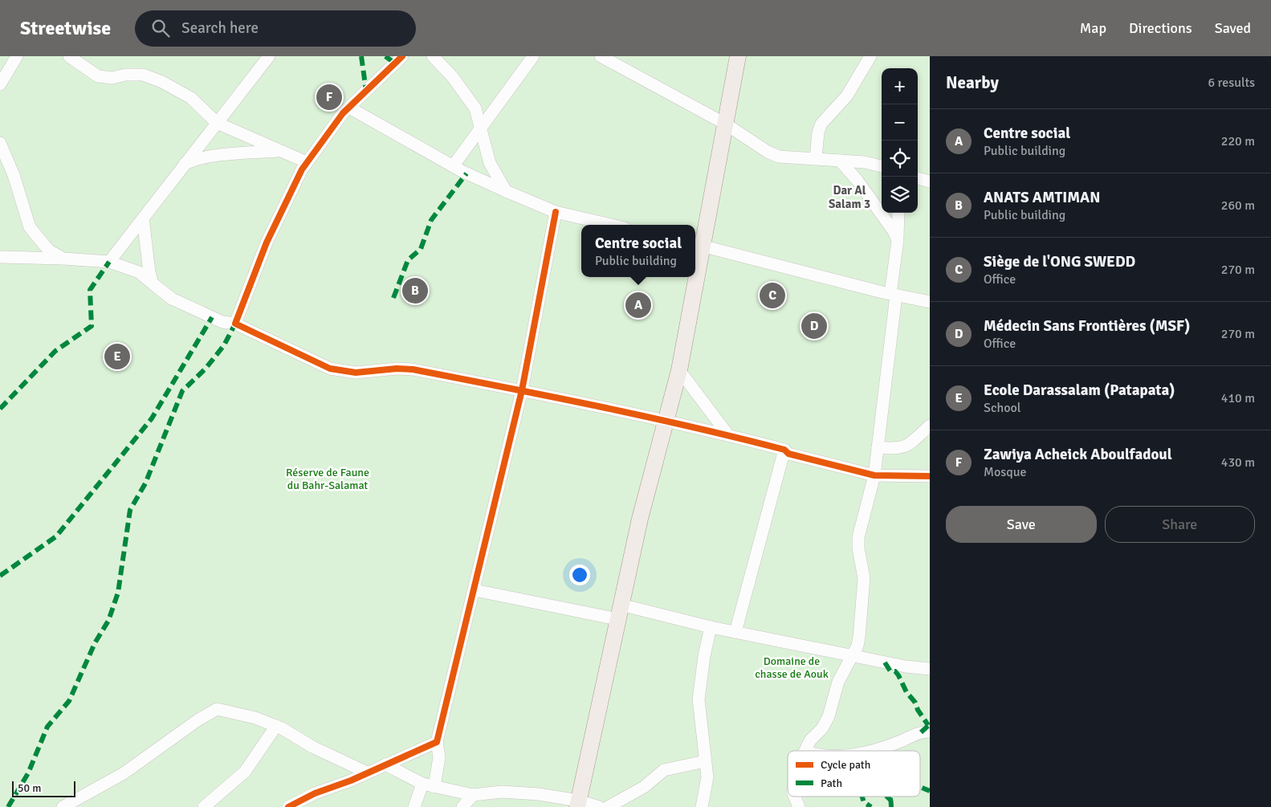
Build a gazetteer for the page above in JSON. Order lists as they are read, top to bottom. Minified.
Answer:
{"districts":["Dar Al Salam 3"],"parks":["Réserve de Faune du Bahr-Salamat","Domaine de chasse de Aouk"],"legend":["Cycle path","Path"],"scale_bar":"50 m","page":{"header":"Streetwise","search":"Search here","nav":["Map","Directions","Saved"],"heading":["Nearby","6 results"],"map_buttons":["+","−"],"pins":["F","B","C","A","D","E"],"list":[{"mark":"A","name":"Centre social","note":"Public building","value":"220 m"},{"mark":"B","name":"ANATS AMTIMAN","note":"Public building","value":"260 m"},{"mark":"C","name":"Siège de l'ONG SWEDD","note":"Office","value":"270 m"},{"mark":"D","name":"Médecin Sans Frontières (MSF)","note":"Office","value":"270 m"},{"mark":"E","name":"Ecole Darassalam (Patapata)","note":"School","value":"410 m"},{"mark":"F","name":"Zawiya Acheick Aboulfadoul","note":"Mosque","value":"430 m"}],"popup":["Centre social","Public building"],"buttons":["Save","Share"],"scale":"50 m"}}
